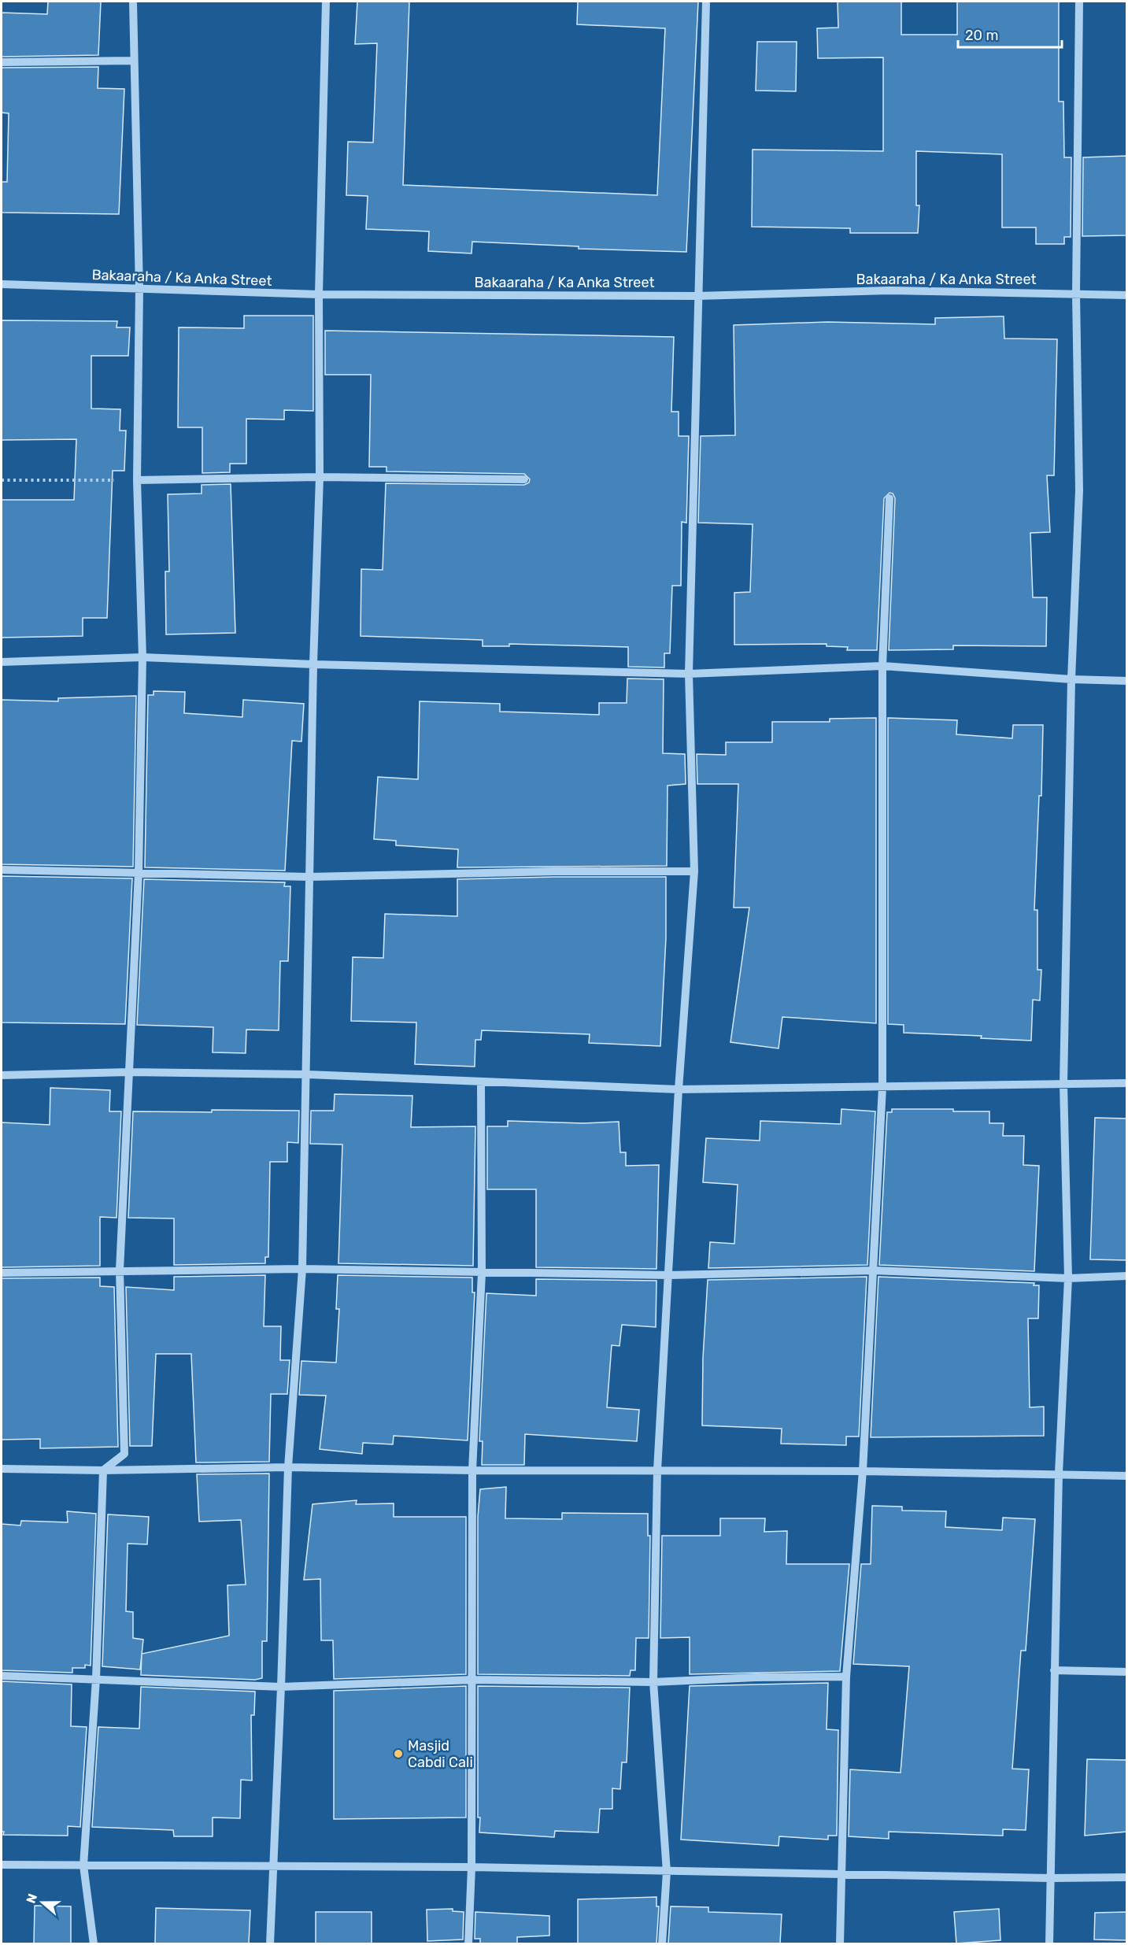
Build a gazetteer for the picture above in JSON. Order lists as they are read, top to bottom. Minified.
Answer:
{"streets":{"street":["Bakaaraha / Ka Anka Street"]},"places":["Masjid Cabdi Cali"],"scale_bar":"20 m","north":"left"}
